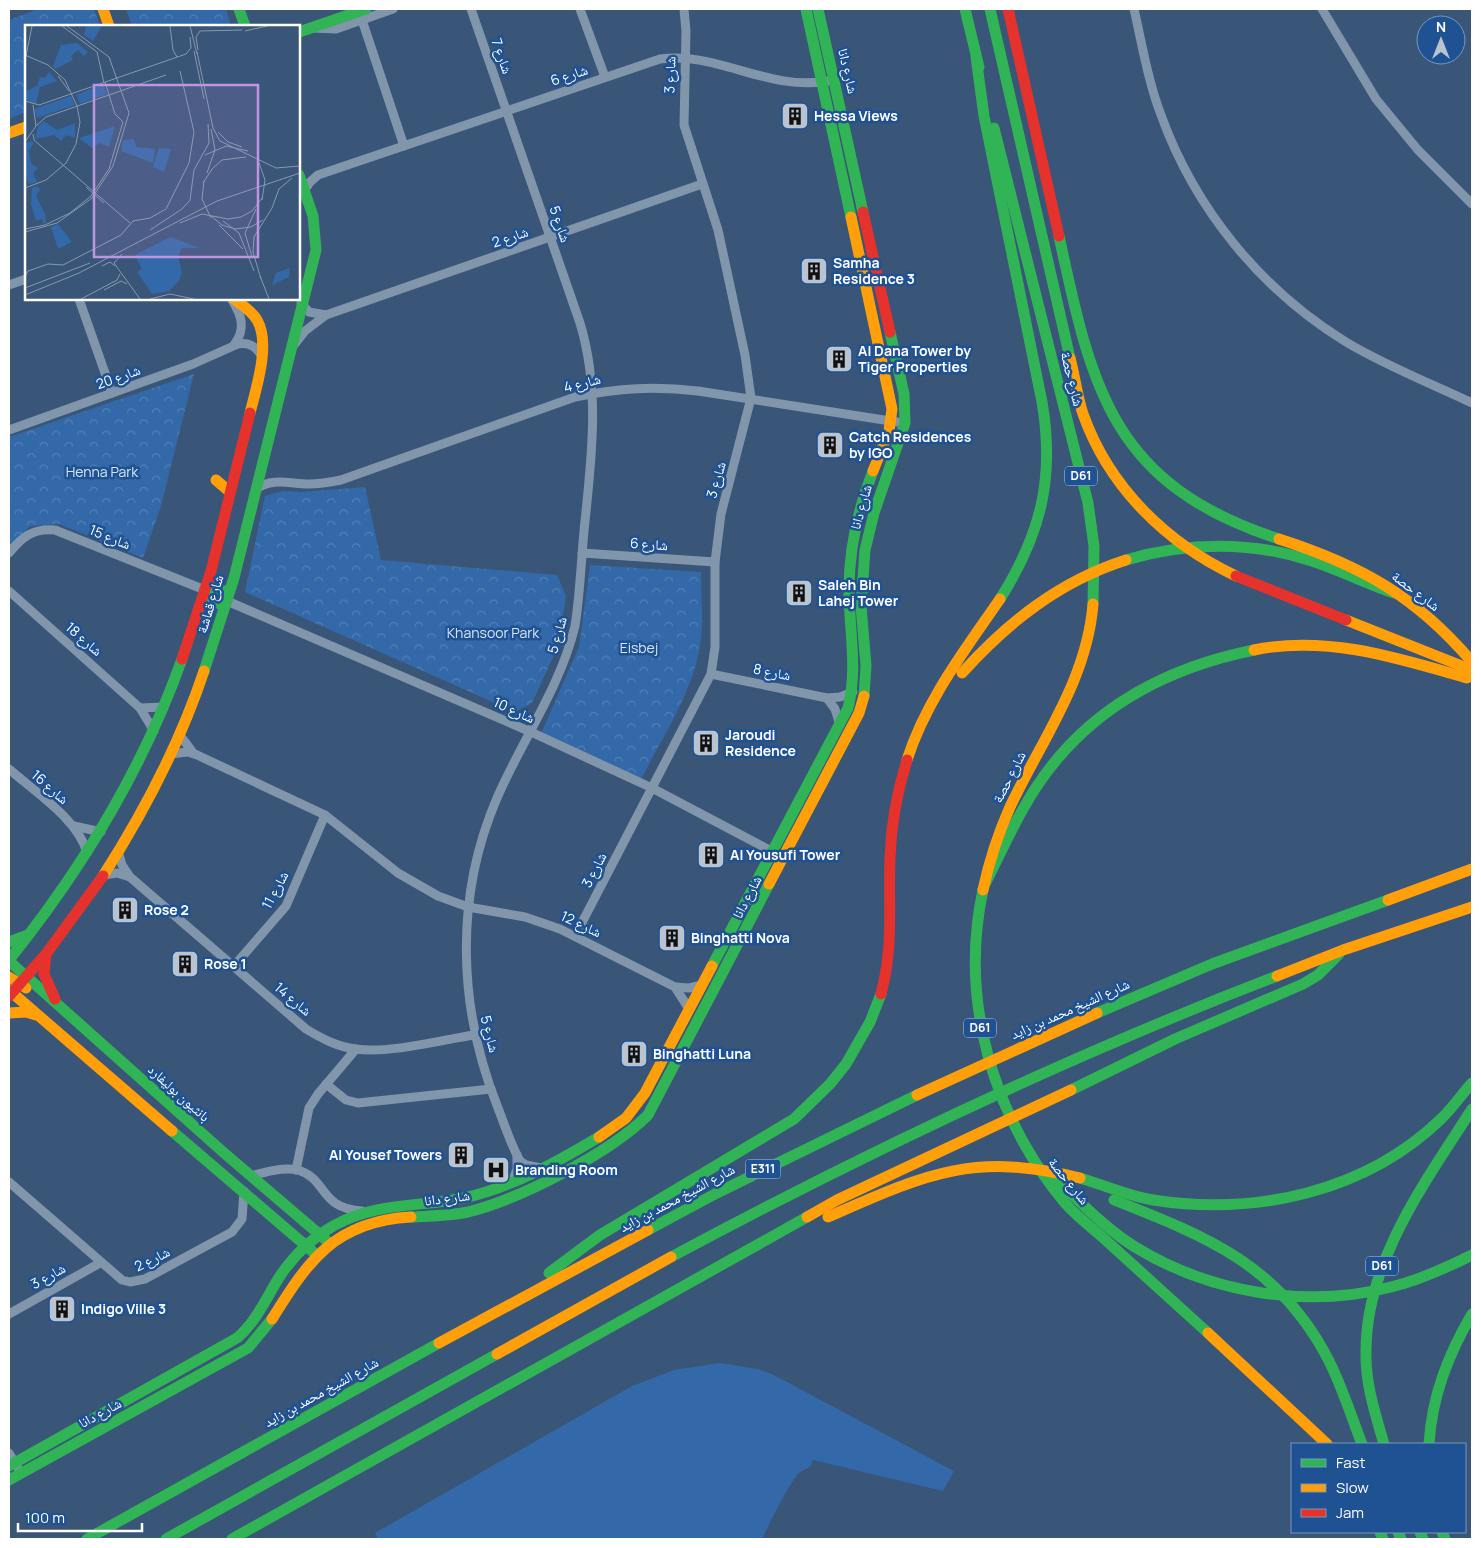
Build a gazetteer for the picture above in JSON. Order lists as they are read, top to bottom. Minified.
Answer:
{"streets":{"main road":["شارع دانا","شارع حصة","D61","شارع قماشة","شارع الشيخ محمد بن زايد","بانثيون بوليفارد","E311"],"street":["شارع 7","شارع 6","شارع 3","شارع 5","شارع 2","شارع 20","شارع 4","شارع 15","شارع 18","شارع 8","شارع 10","شارع 16","شارع 11","شارع 12","شارع 14"]},"crossings":[["شارع 7","شارع 6"],["شارع 7","شارع 5"],["شارع دانا","شارع 6"],["شارع دانا","شارع 5"],["شارع دانا","شارع 4"],["شارع دانا","شارع 8"],["شارع دانا","شارع 10"],["شارع دانا","بانثيون بوليفارد"],["شارع 6","شارع 3"],["شارع 6","شارع 5"],["شارع 3","شارع 2"],["شارع 3","شارع 4"],["شارع 3","شارع 8"],["شارع 3","شارع 10"],["شارع 3","شارع 12"],["شارع 5","شارع 2"],["شارع 5","شارع 4"],["شارع 5","شارع 10"],["شارع 5","شارع 12"],["شارع 5","شارع 14"],["شارع 2","شارع قماشة"],["شارع 4","شارع قماشة"],["شارع 15","شارع قماشة"],["شارع قماشة","شارع 18"],["شارع قماشة","شارع 10"],["شارع قماشة","شارع 16"],["شارع قماشة","شارع 14"],["شارع قماشة","بانثيون بوليفارد"],["شارع 11","شارع 12"],["شارع 11","شارع 14"]],"parks":["Henna Park","Khansoor Park","Eisbej"],"places":{"building":["Hessa Views","Samha Residence 3","Al Dana Tower by Tiger Properties","Catch Residences by IGO","Saleh Bin Lahej Tower","Jaroudi Residence","Al Yousufi Tower","Rose 2","Binghatti Nova","Rose 1","Binghatti Luna","Al Yousef Towers","Indigo Ville 3"],"hospital":["Branding Room"]},"legend":["Fast","Slow","Jam"],"scale_bar":"100 m","north":"top"}
